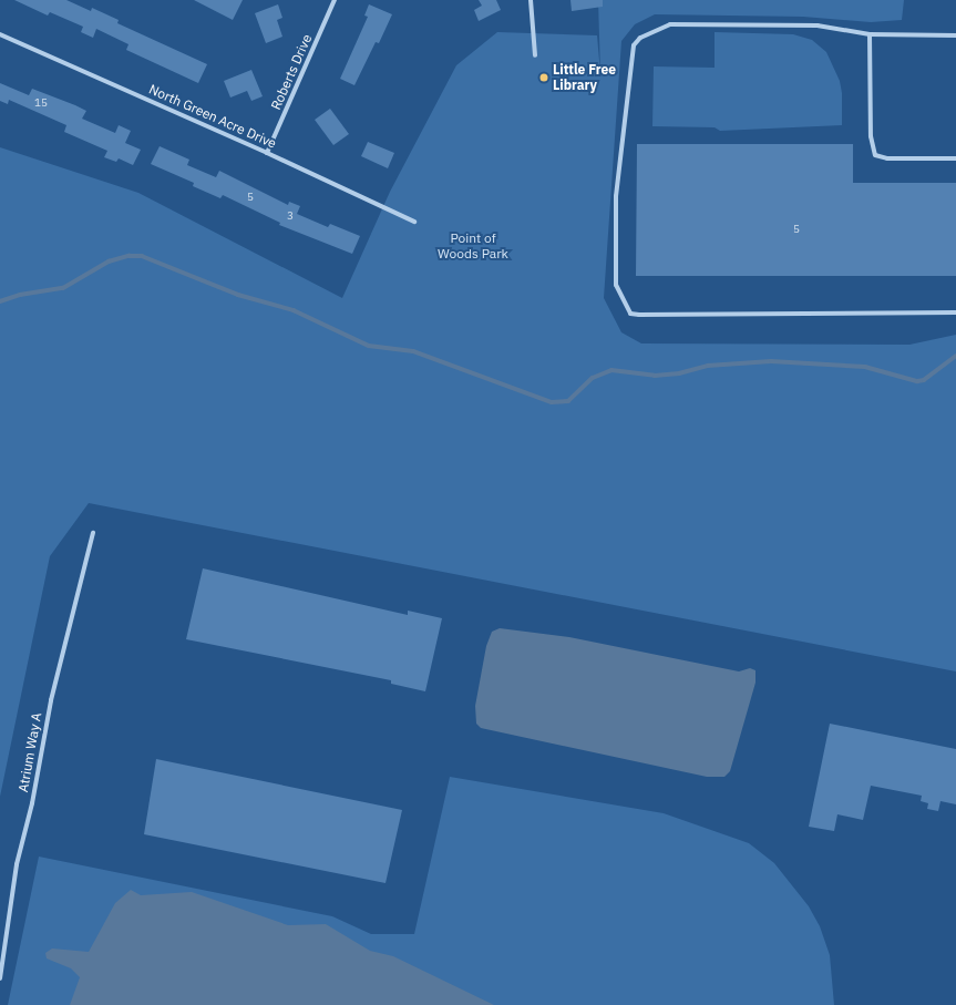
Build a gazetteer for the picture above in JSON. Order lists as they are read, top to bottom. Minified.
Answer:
{"streets":{"street":["Roberts Drive","North Green Acre Drive","Atrium Way A"]},"crossings":[["Roberts Drive","North Green Acre Drive"]],"parks":["Point of Woods Park"],"places":["Little Free Library"],"house_numbers":["15","5","3","5"]}
